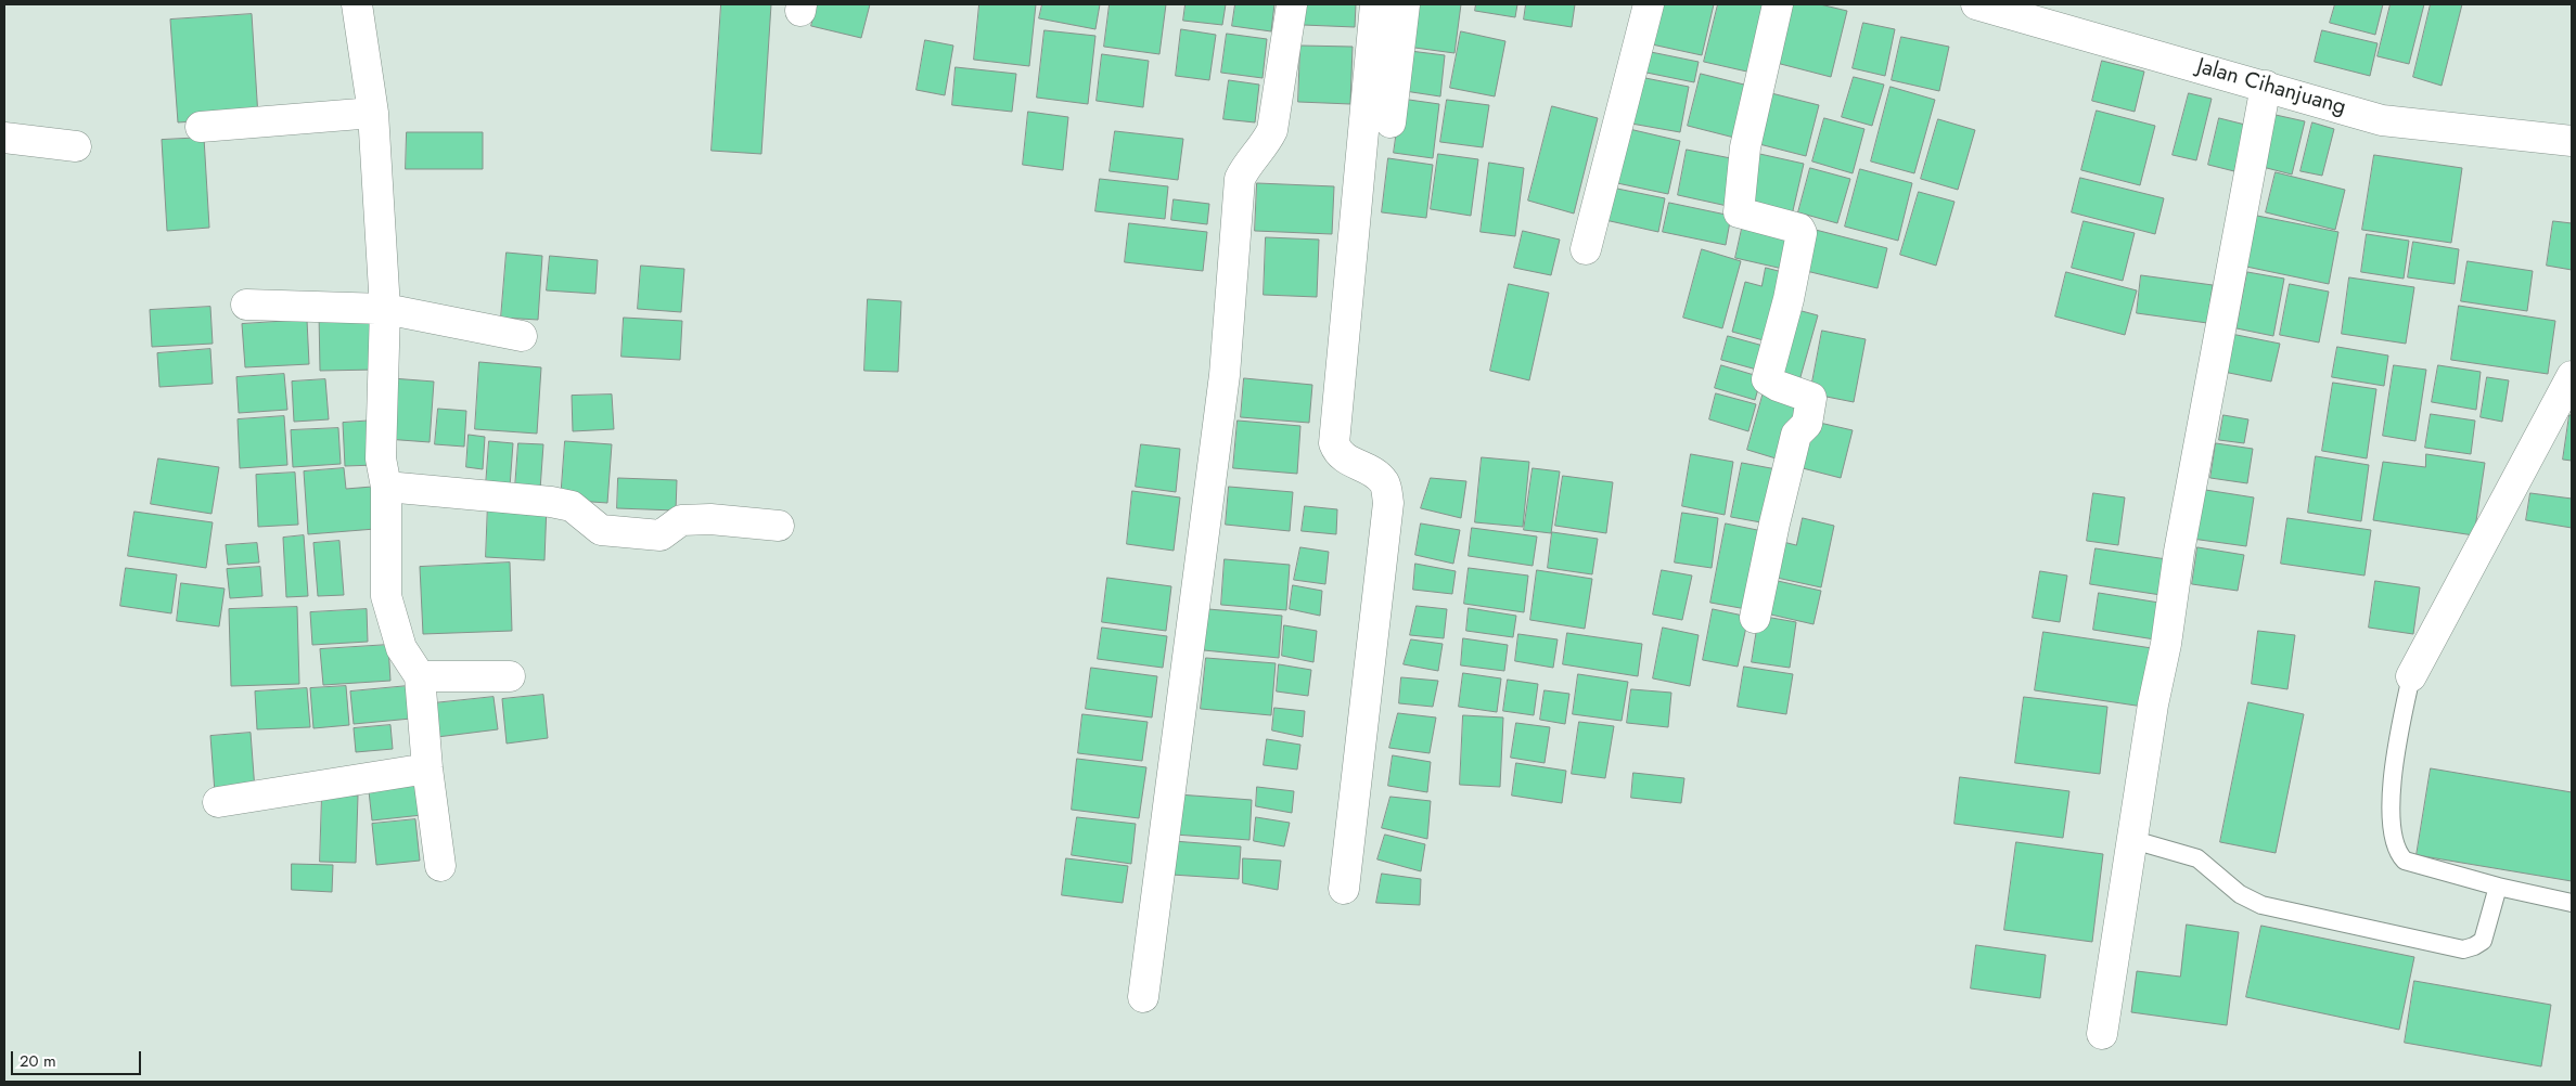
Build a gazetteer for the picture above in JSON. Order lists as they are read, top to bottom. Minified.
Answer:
{"streets":{"street":["Jalan Cihanjuang"]},"scale_bar":"20 m"}
